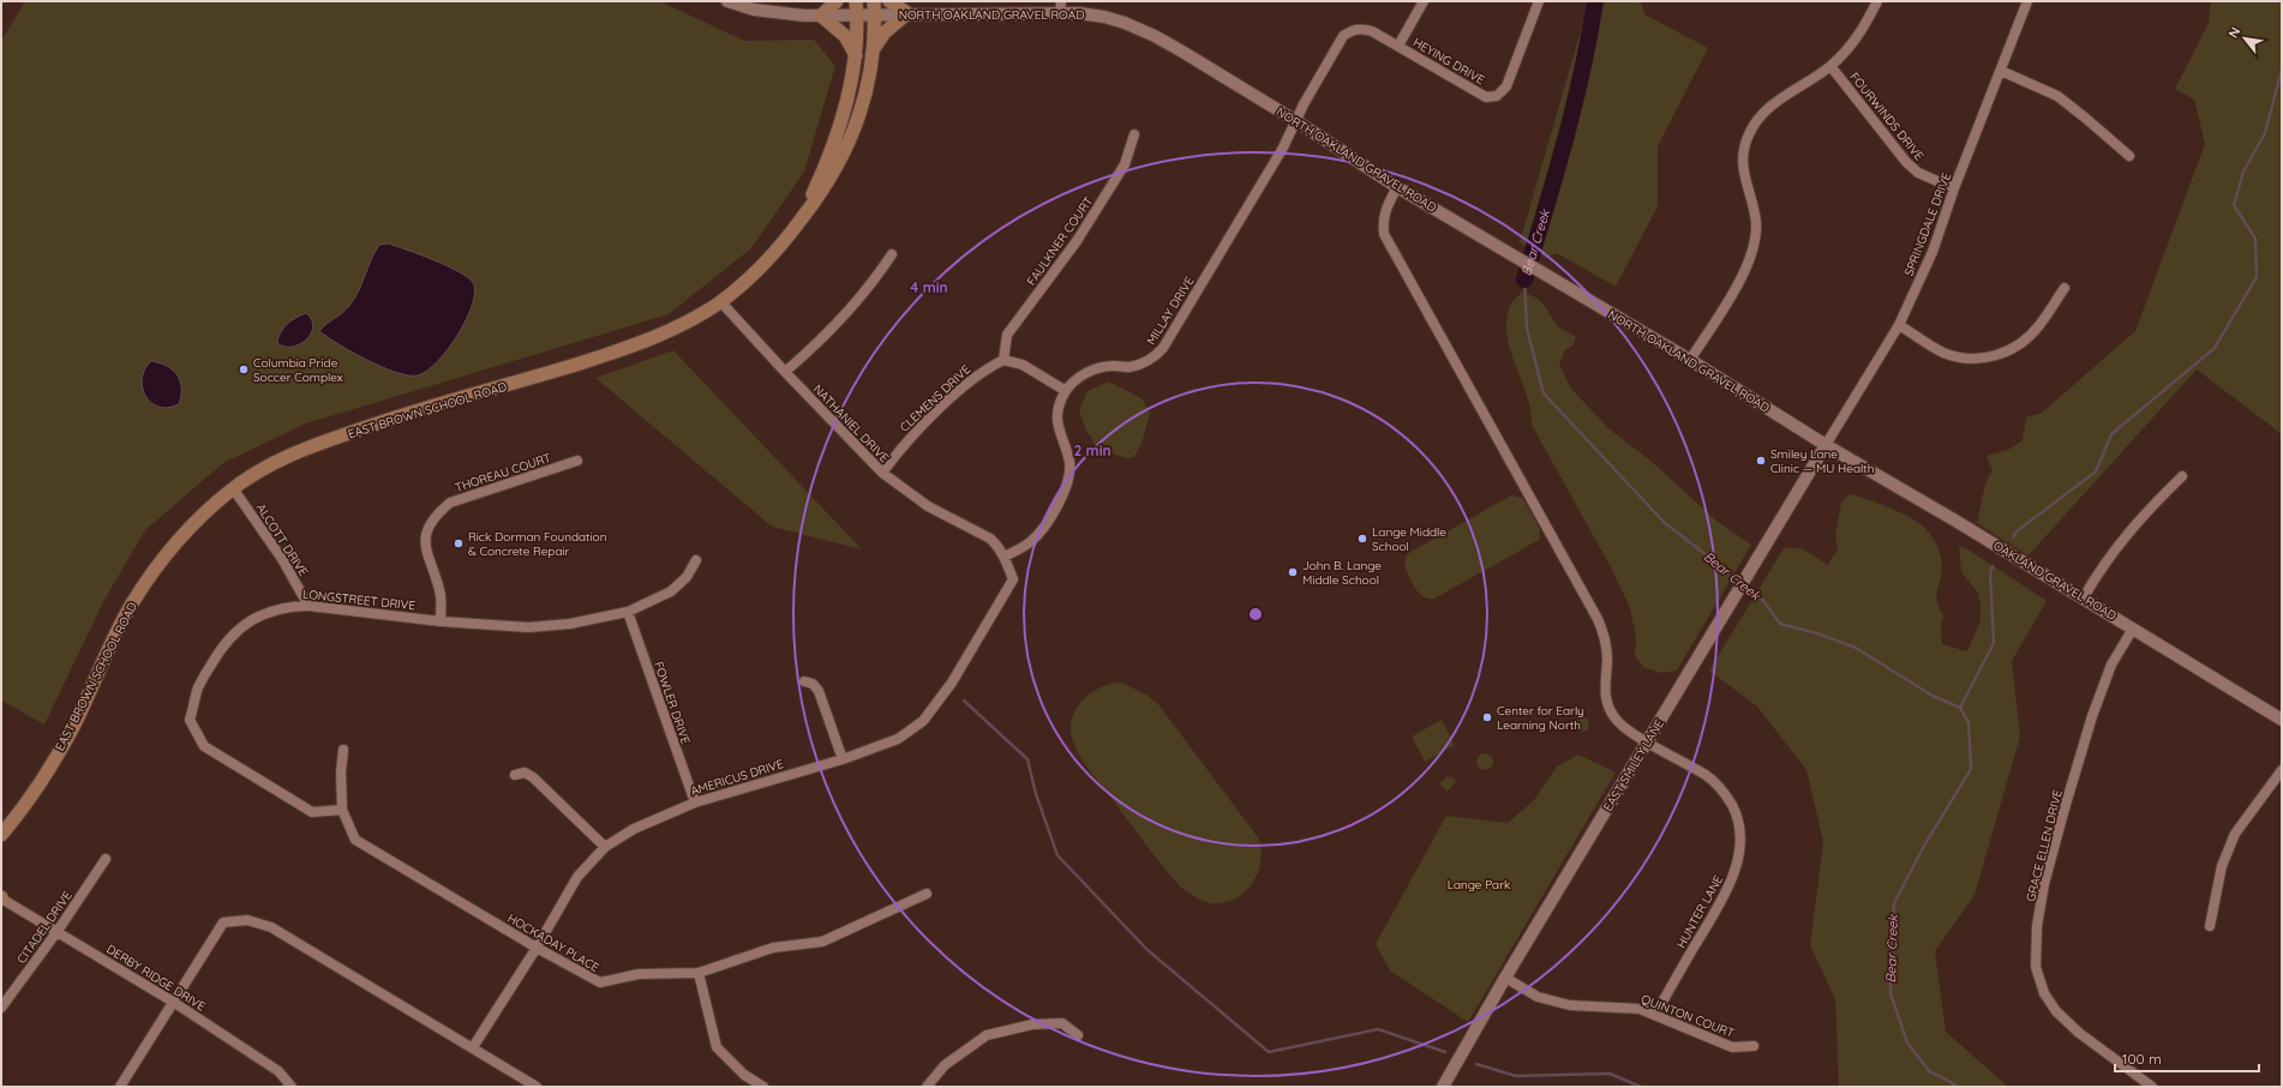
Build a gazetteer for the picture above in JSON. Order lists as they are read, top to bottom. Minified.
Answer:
{"streets":{"main road":["EAST BROWN SCHOOL ROAD"],"street":["NORTH OAKLAND GRAVEL ROAD","HEYING DRIVE","FOURWINDS DRIVE","SPRINGDALE DRIVE","FAULKNER COURT","MILLAY DRIVE","CLEMENS DRIVE","NATHANIEL DRIVE","THOREAU COURT","ALCOTT DRIVE","OAKLAND GRAVEL ROAD","LONGSTREET DRIVE","FOWLER DRIVE","EAST SMILEY LANE","AMERICUS DRIVE","GRACE ELLEN DRIVE","HUNTER LANE","CITADEL DRIVE","HOCKADAY PLACE","DERBY RIDGE DRIVE","QUINTON COURT"]},"crossings":[["NORTH OAKLAND GRAVEL ROAD","HEYING DRIVE"],["NORTH OAKLAND GRAVEL ROAD","SPRINGDALE DRIVE"],["NORTH OAKLAND GRAVEL ROAD","MILLAY DRIVE"],["NORTH OAKLAND GRAVEL ROAD","EAST BROWN SCHOOL ROAD"],["NORTH OAKLAND GRAVEL ROAD","OAKLAND GRAVEL ROAD"],["NORTH OAKLAND GRAVEL ROAD","EAST SMILEY LANE"],["NORTH OAKLAND GRAVEL ROAD","HUNTER LANE"],["HEYING DRIVE","MILLAY DRIVE"],["FOURWINDS DRIVE","SPRINGDALE DRIVE"],["SPRINGDALE DRIVE","OAKLAND GRAVEL ROAD"],["SPRINGDALE DRIVE","EAST SMILEY LANE"],["FAULKNER COURT","CLEMENS DRIVE"],["MILLAY DRIVE","NATHANIEL DRIVE"],["MILLAY DRIVE","AMERICUS DRIVE"],["CLEMENS DRIVE","NATHANIEL DRIVE"],["EAST BROWN SCHOOL ROAD","NATHANIEL DRIVE"],["EAST BROWN SCHOOL ROAD","ALCOTT DRIVE"],["NATHANIEL DRIVE","AMERICUS DRIVE"],["THOREAU COURT","LONGSTREET DRIVE"],["ALCOTT DRIVE","LONGSTREET DRIVE"],["OAKLAND GRAVEL ROAD","EAST SMILEY LANE"],["OAKLAND GRAVEL ROAD","GRACE ELLEN DRIVE"],["LONGSTREET DRIVE","FOWLER DRIVE"],["LONGSTREET DRIVE","HOCKADAY PLACE"],["FOWLER DRIVE","AMERICUS DRIVE"],["EAST SMILEY LANE","HUNTER LANE"],["EAST SMILEY LANE","QUINTON COURT"],["AMERICUS DRIVE","HOCKADAY PLACE"],["HUNTER LANE","QUINTON COURT"],["CITADEL DRIVE","DERBY RIDGE DRIVE"]],"water":["Bear Creek"],"parks":["Lange Park"],"places":["Columbia Pride Soccer Complex","Smiley Lane Clinic — MU Health","Lange Middle School","Rick Dorman Foundation & Concrete Repair","John B. Lange Middle School","Center for Early Learning North"],"scale_bar":"100 m","north":"top left","rings":["4 min","2 min"]}
